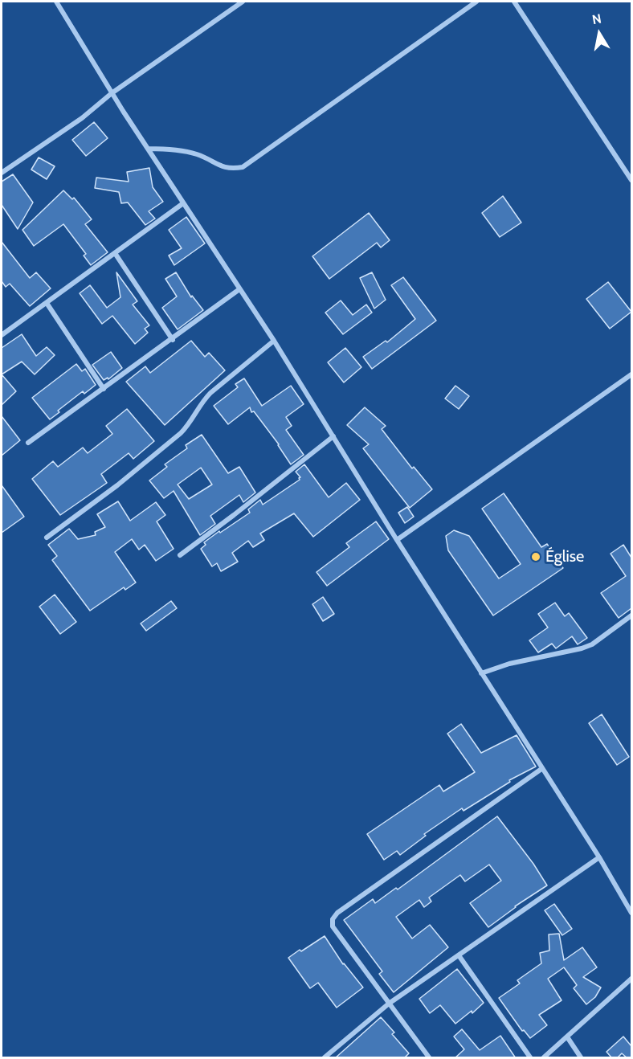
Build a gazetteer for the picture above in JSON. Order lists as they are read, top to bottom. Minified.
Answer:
{"places":["Église"],"north":"top"}
